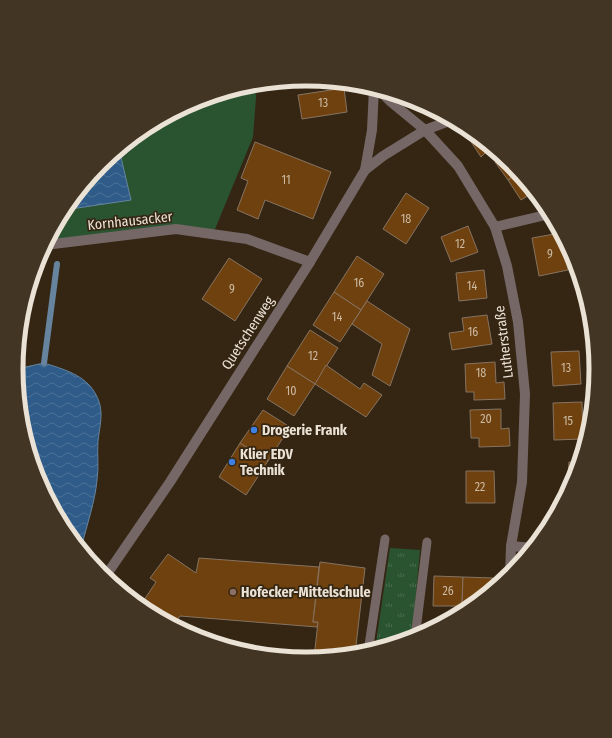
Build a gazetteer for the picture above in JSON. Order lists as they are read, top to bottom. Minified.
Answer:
{"streets":{"street":["Kornhausacker","Quetschenweg","Lutherstraße"]},"crossings":[["Kornhausacker","Quetschenweg"]],"places":["Drogerie Frank","Klier EDV Technik","Hofecker-Mittelschule"],"house_numbers":["13","11","18","12","9","16","14","9","14","16","12","13","18","10","20","15","22","26"]}
